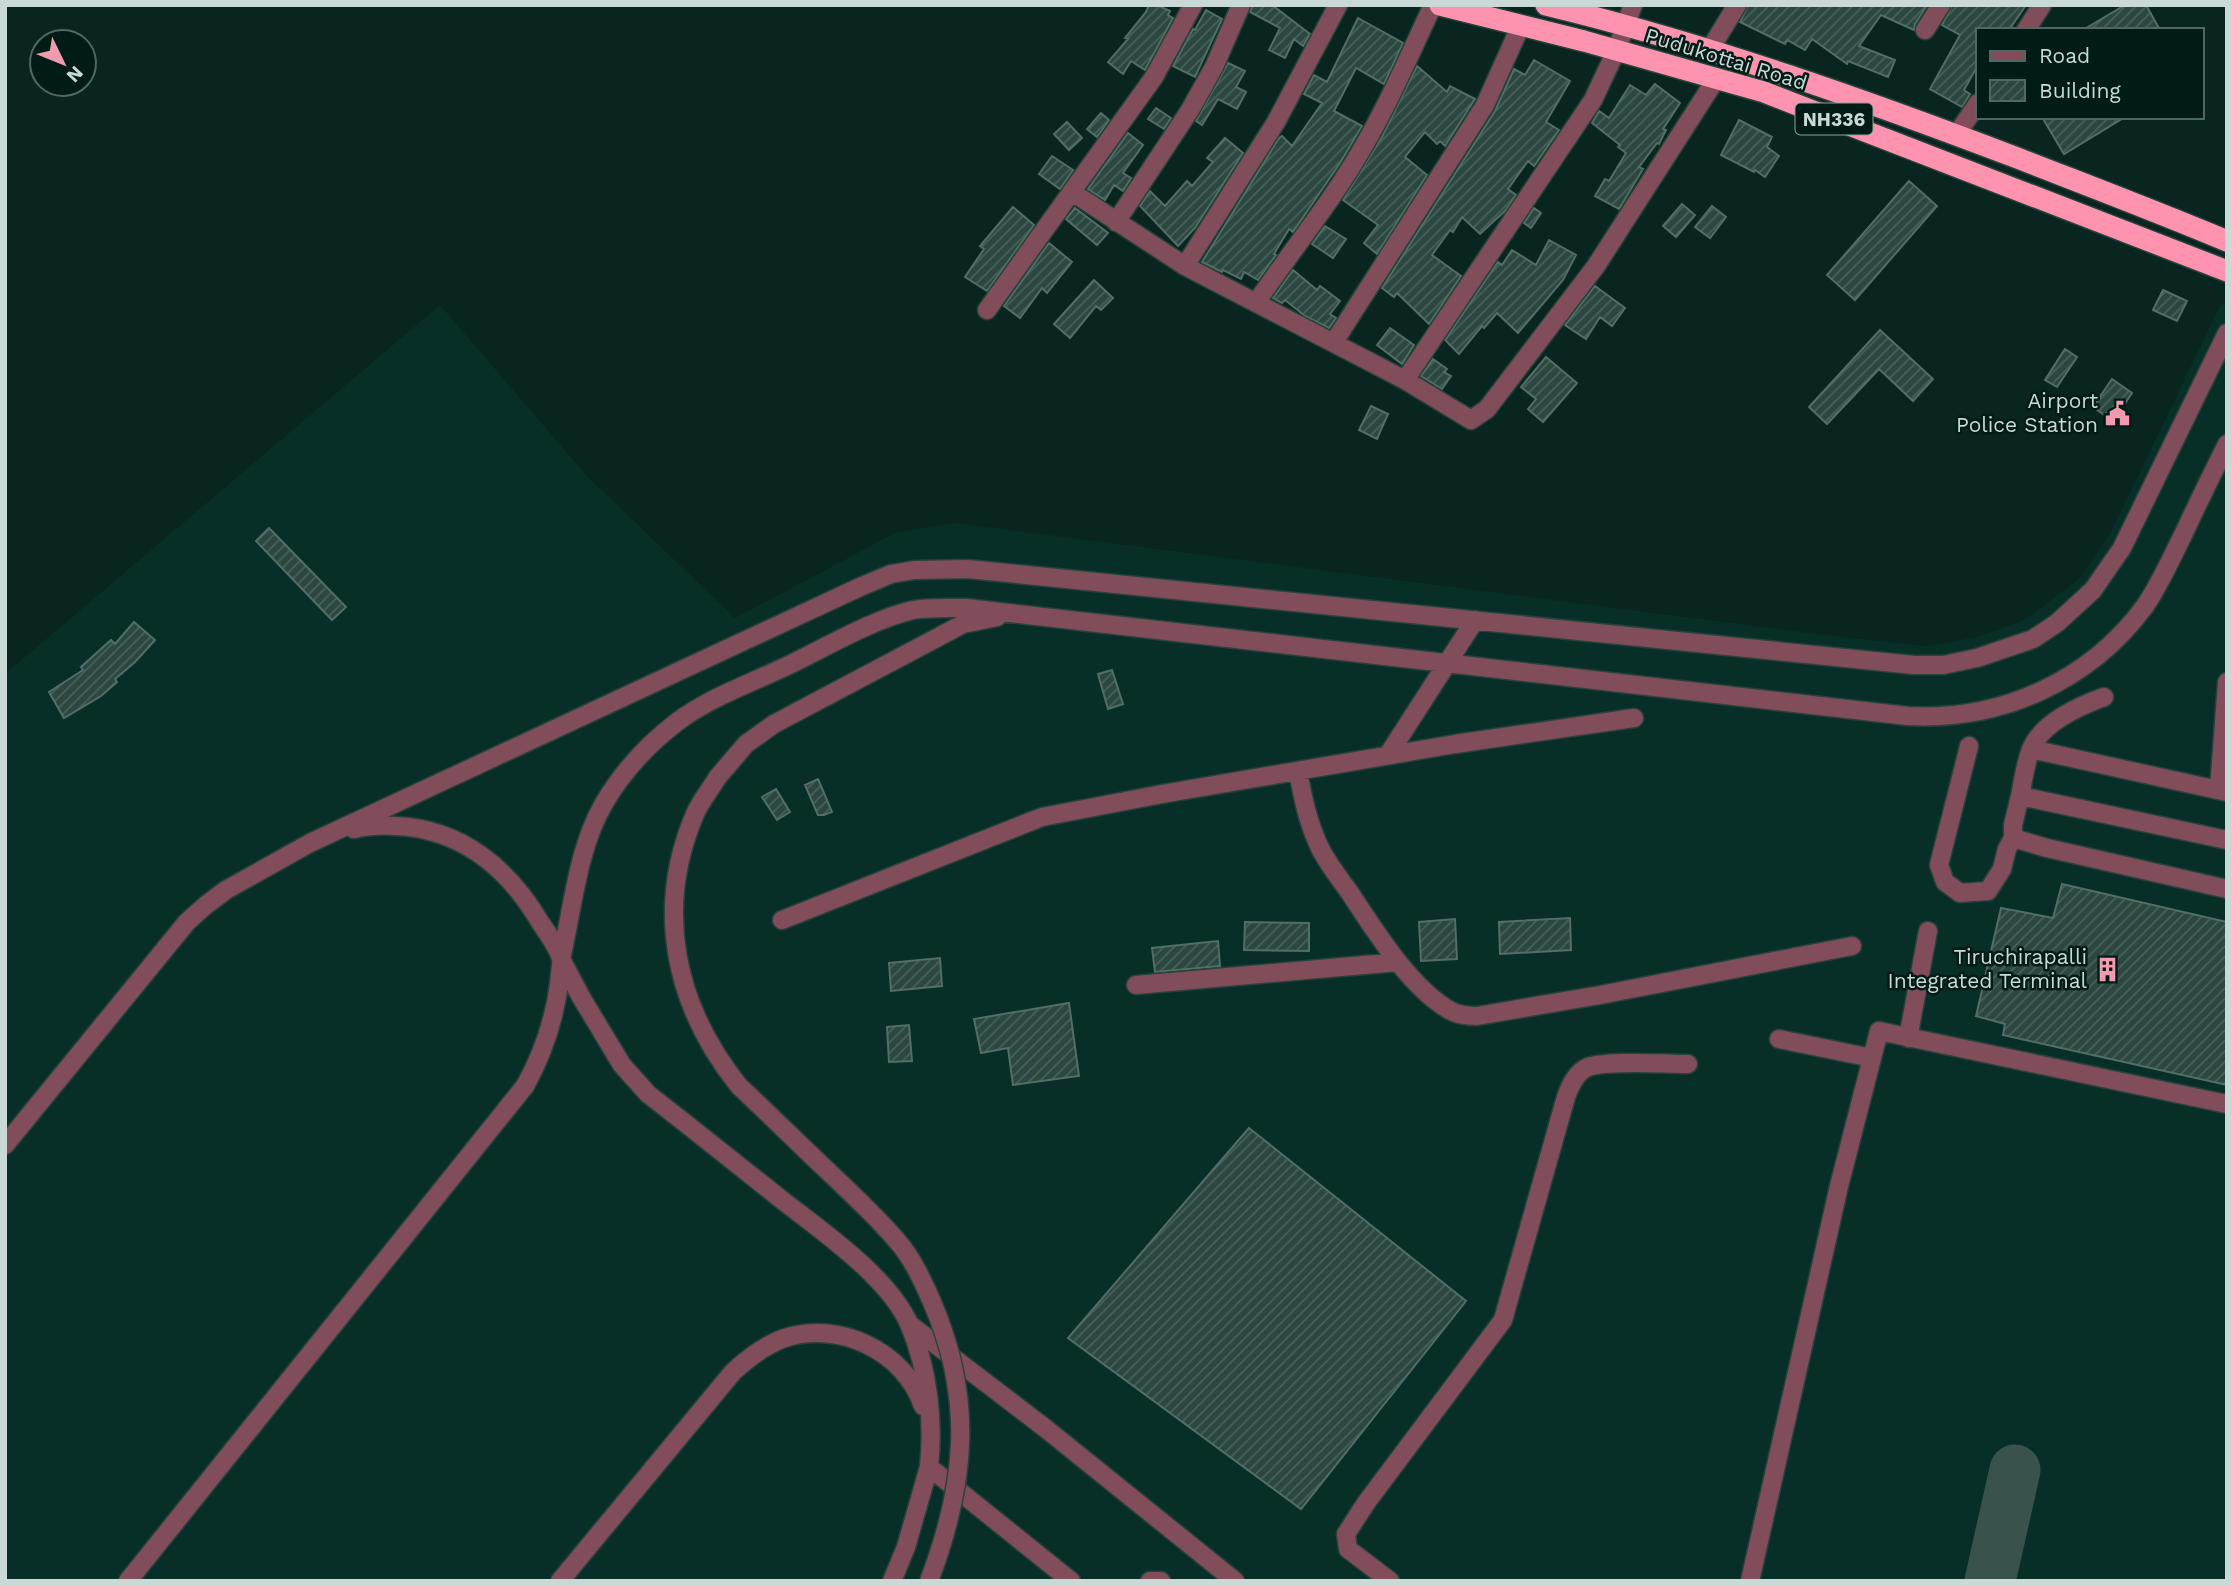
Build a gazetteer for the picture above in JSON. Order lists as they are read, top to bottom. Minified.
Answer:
{"streets":{"highway":["Pudukottai Road","NH336"]},"places":{"public building":["Airport Police Station"],"building":["Tiruchirapalli Integrated Terminal"]},"legend":["Road","Building"],"north":"bottom right"}
